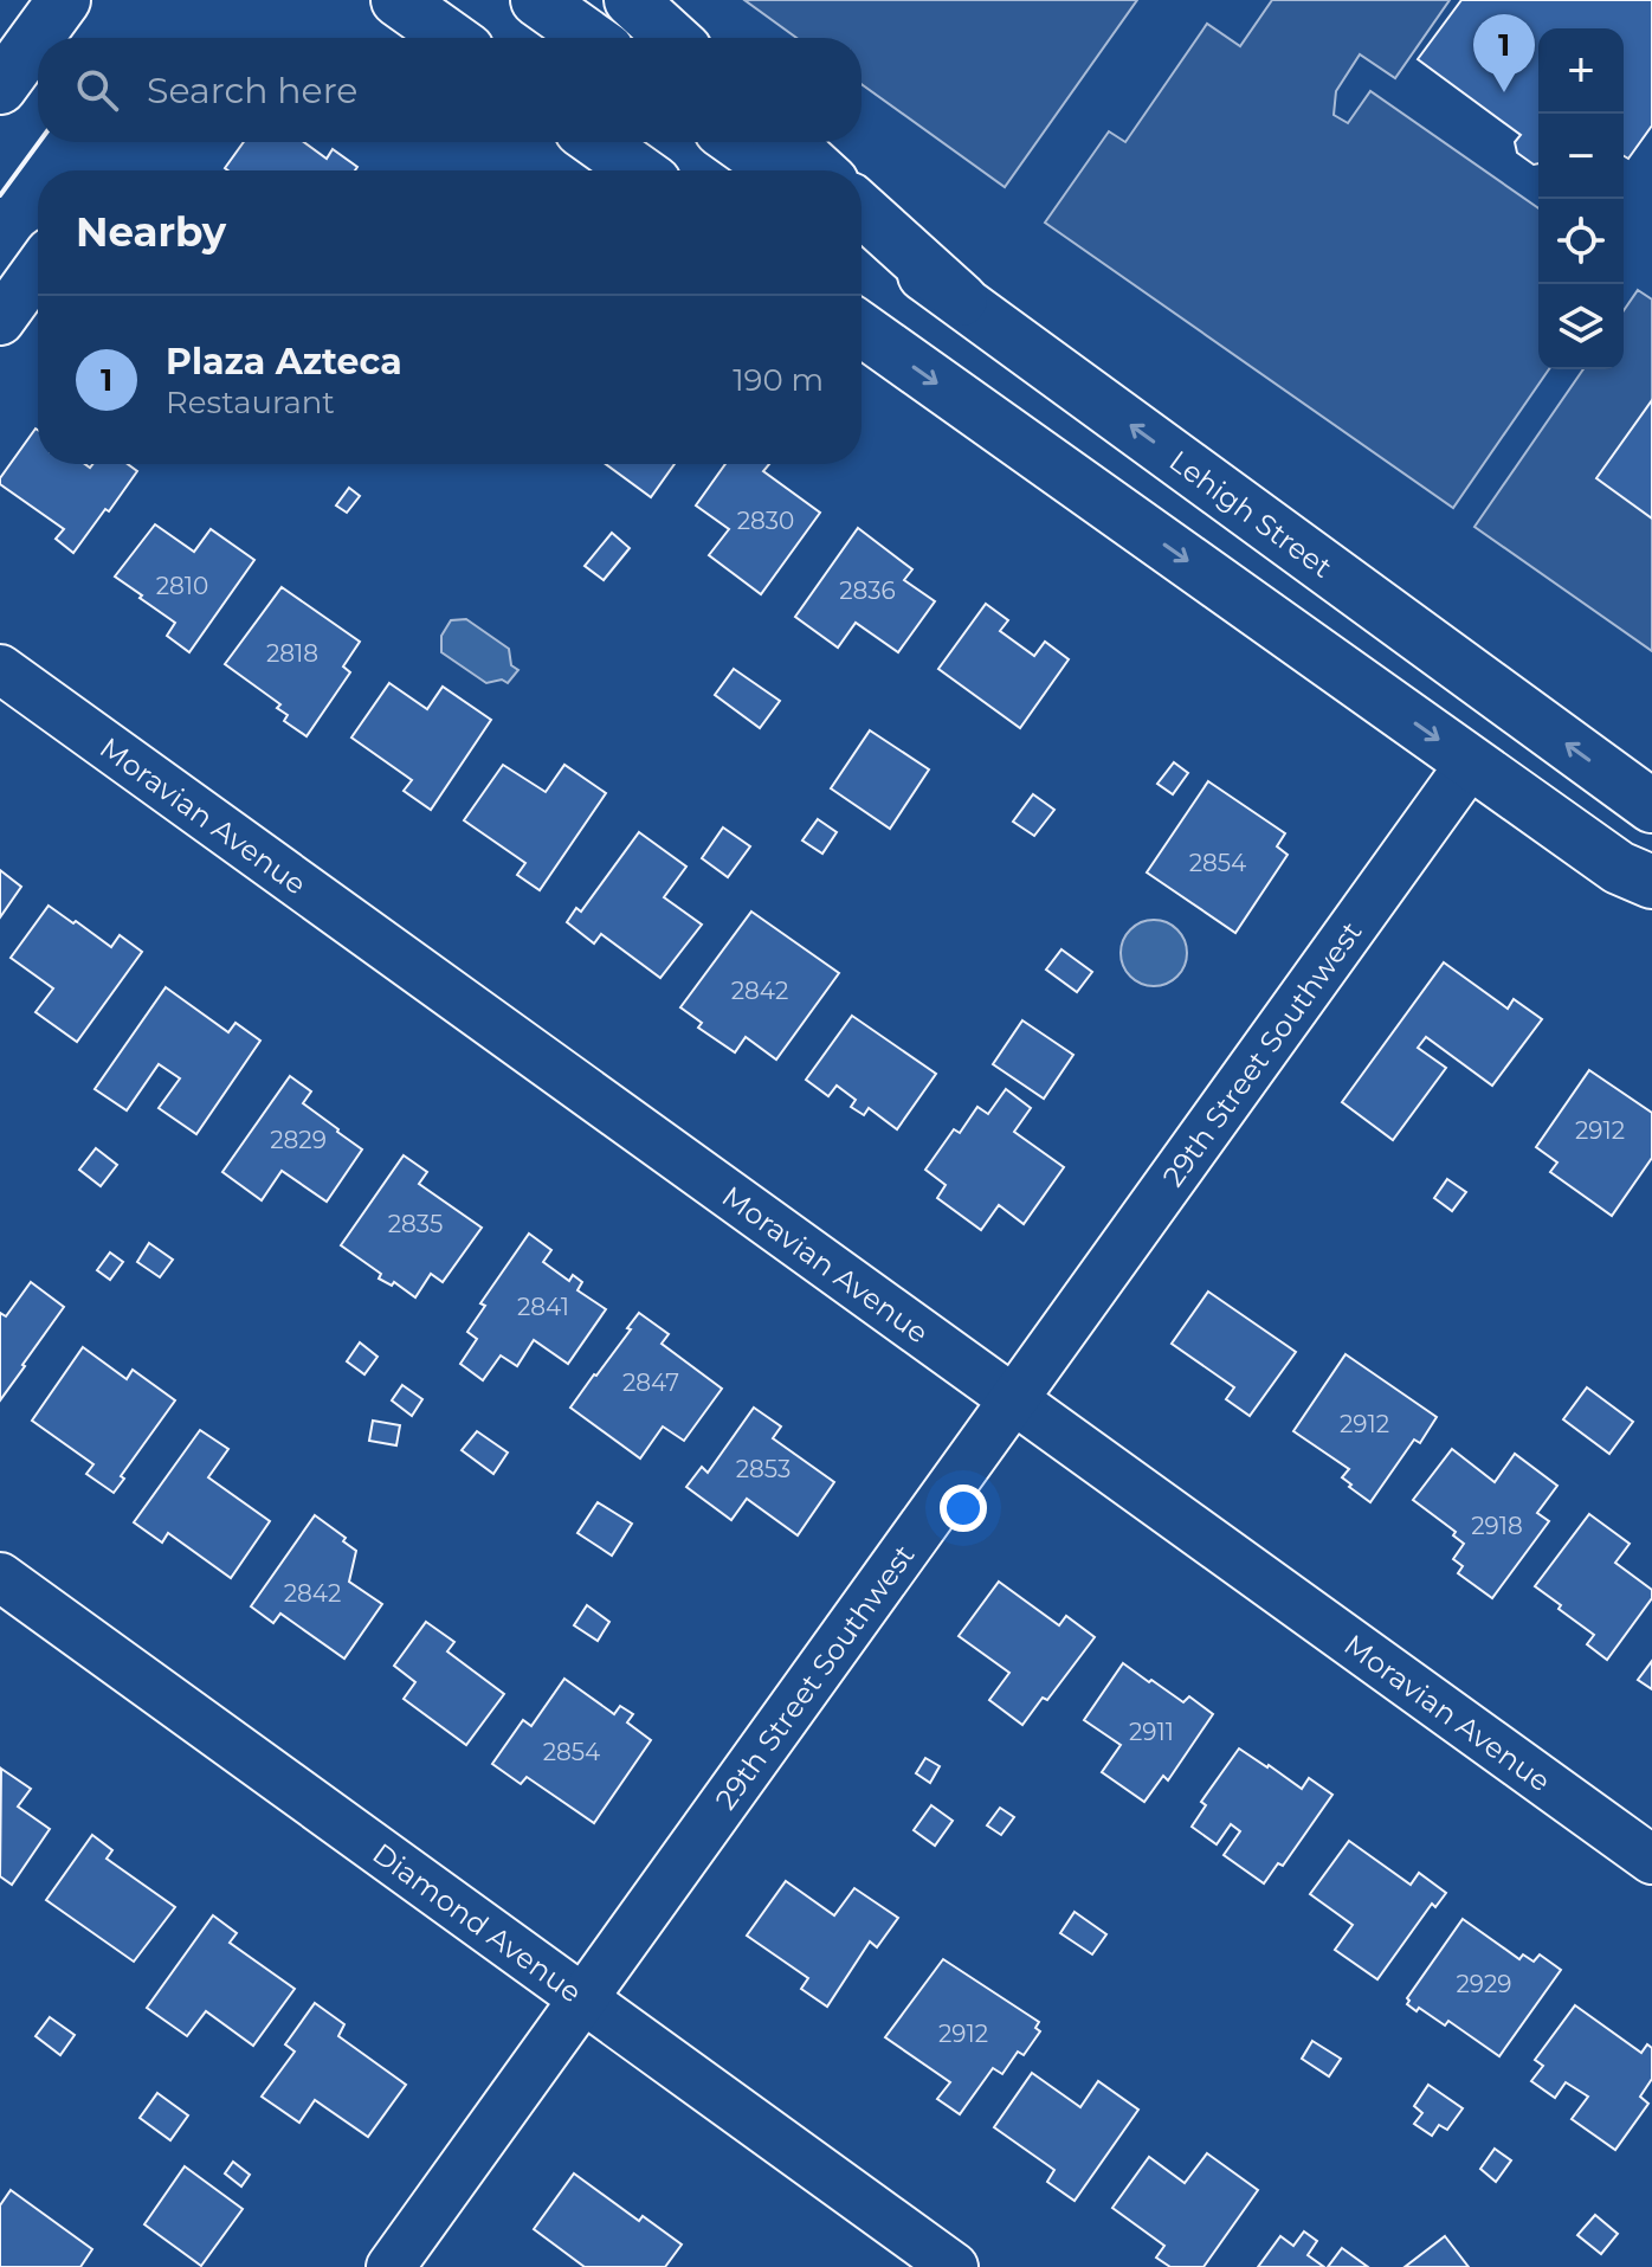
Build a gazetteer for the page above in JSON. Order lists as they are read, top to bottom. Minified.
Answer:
{"streets":{"highway":["Lehigh Street"],"street":["Moravian Avenue","29th Street Southwest","Diamond Avenue"]},"crossings":[["Moravian Avenue","29th Street Southwest"],["29th Street Southwest","Diamond Avenue"]],"house_numbers":["2830","2810","2836","2818","2854","2842","2912","2829","2835","2841","2847","2912","2853","2918","2842","2911","2854","2929","2912"],"page":{"pins":"1","map_buttons":["+","−"],"search":"Search here","heading":"Nearby","list":[{"mark":"1","name":"Plaza Azteca","note":"Restaurant","value":"190 m"}]}}
